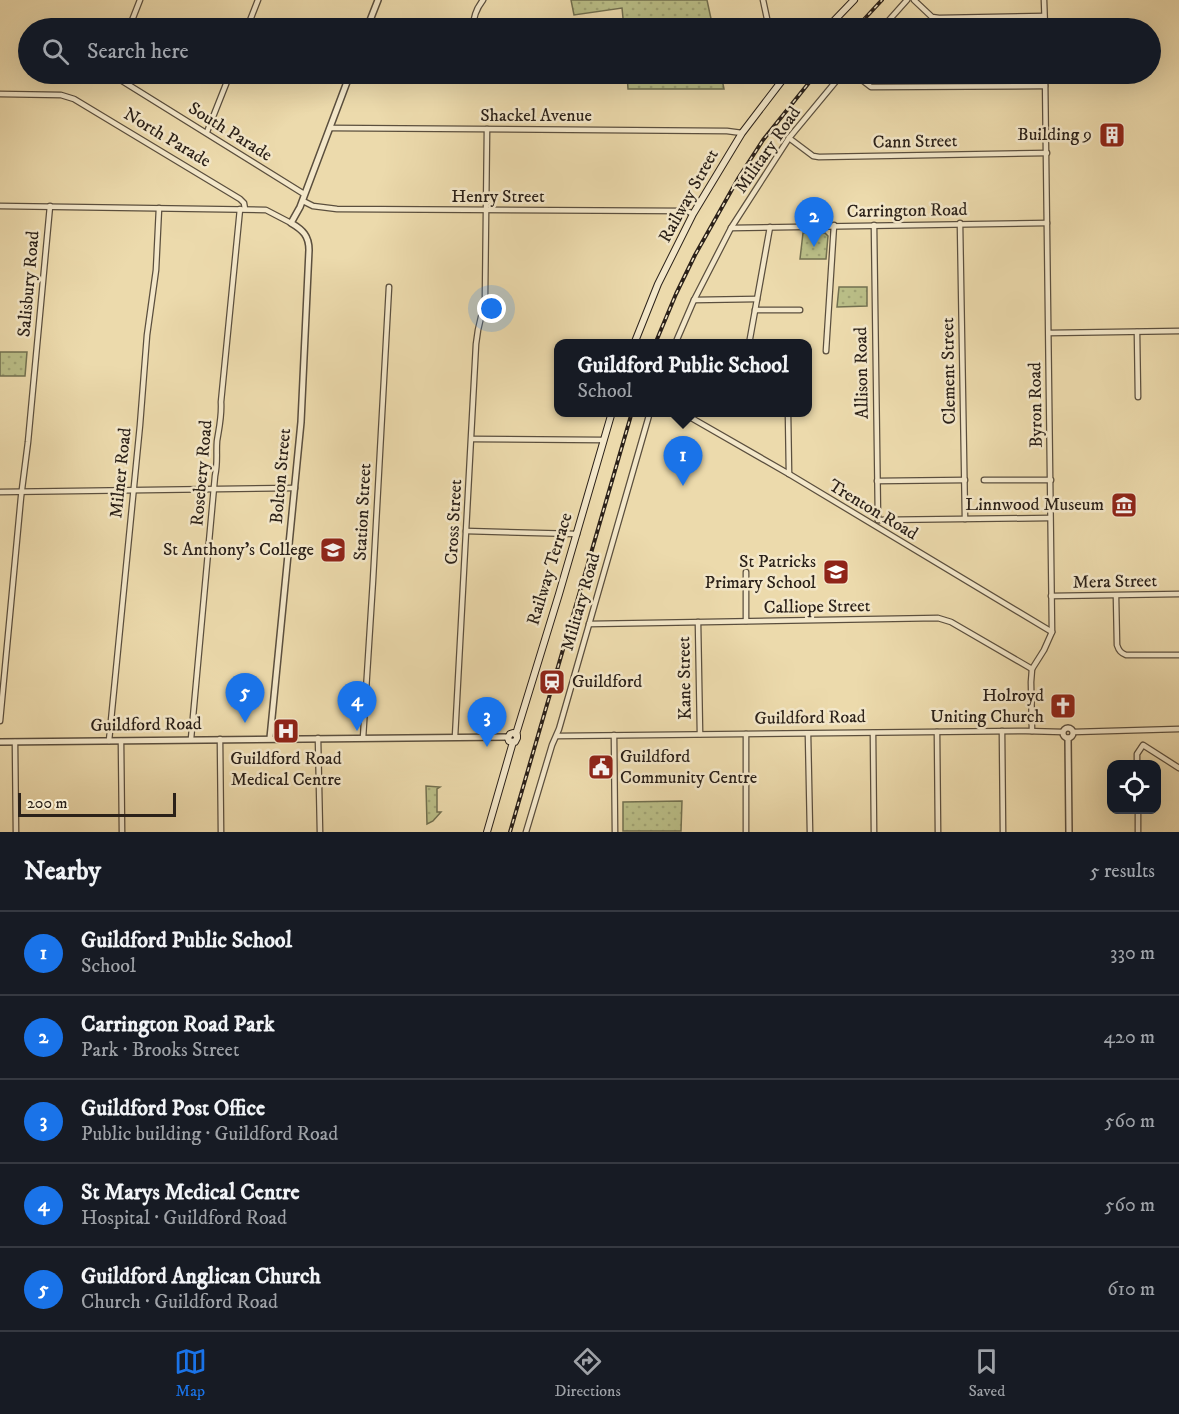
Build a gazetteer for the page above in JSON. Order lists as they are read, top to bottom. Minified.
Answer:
{"streets":{"main road":["Railway Street","Railway Terrace"],"street":["Shackel Avenue","South Parade","North Parade","Cann Street","Military Road","Henry Street","Carrington Road","Salisbury Road","Clement Street","Allison Road","Byron Road","Milner Road","Rosebery Road","Bolton Street","Trenton Road","Station Street","Cross Street","Mera Street","Calliope Street","Kane Street","Guildford Road"]},"crossings":[["Shackel Avenue","Railway Street"],["Shackel Avenue","Cross Street"],["North Parade","Rosebery Road"],["Cann Street","Military Road"],["Cann Street","Byron Road"],["Military Road","Carrington Road"],["Military Road","Calliope Street"],["Military Road","Guildford Road"],["Railway Street","Henry Street"],["Henry Street","Cross Street"],["Carrington Road","Clement Street"],["Carrington Road","Allison Road"],["Carrington Road","Byron Road"],["Byron Road","Trenton Road"],["Byron Road","Mera Street"],["Byron Road","Calliope Street"],["Milner Road","Guildford Road"],["Rosebery Road","Guildford Road"],["Bolton Street","Guildford Road"],["Station Street","Guildford Road"],["Cross Street","Guildford Road"],["Railway Terrace","Guildford Road"],["Calliope Street","Kane Street"],["Kane Street","Guildford Road"]],"places":{"building":["Building 9"],"museum":["Linnwood Museum"],"school or university":["St Anthony's College","St Patricks Primary School"],"station":["Guildford"],"church":["Holroyd Uniting Church"],"hospital":["Guildford Road Medical Centre"],"public building":["Guildford Community Centre"]},"scale_bar":"200 m","page":{"search":"Search here","pins":["2","1","5","4","3"],"popup":["Guildford Public School","School"],"scale":"200 m","heading":["Nearby","5 results"],"list":[{"mark":"1","name":"Guildford Public School","note":"School","value":"330 m"},{"mark":"2","name":"Carrington Road Park","note":"Park · Brooks Street","value":"420 m"},{"mark":"3","name":"Guildford Post Office","note":"Public building · Guildford Road","value":"560 m"},{"mark":"4","name":"St Marys Medical Centre","note":"Hospital · Guildford Road","value":"560 m"},{"mark":"5","name":"Guildford Anglican Church","note":"Church · Guildford Road","value":"610 m"}],"nav":["Map","Directions","Saved"]}}
